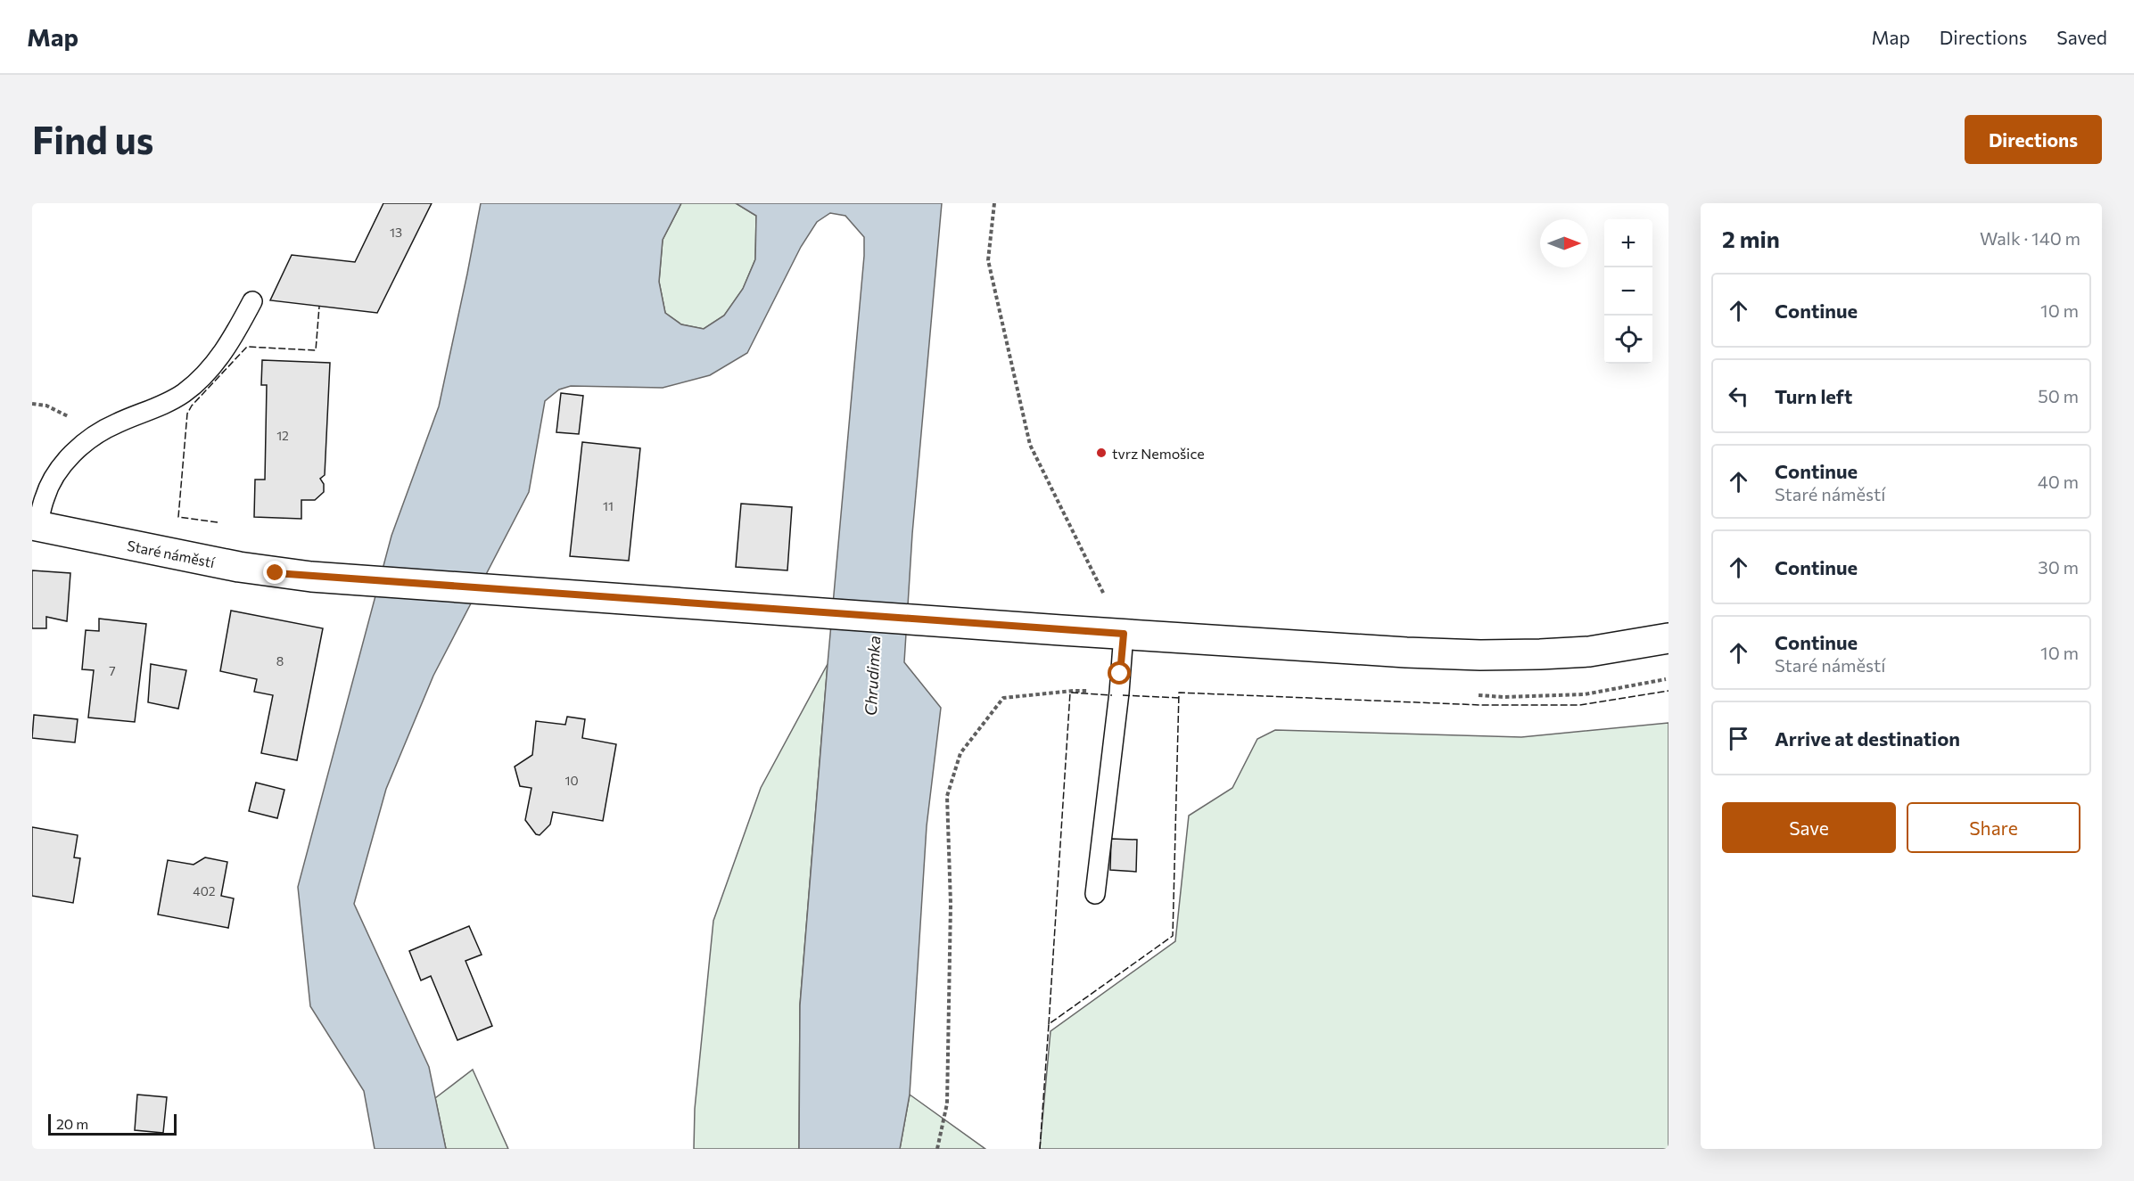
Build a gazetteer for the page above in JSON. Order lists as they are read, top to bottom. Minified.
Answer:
{"streets":{"street":["Staré náměstí"]},"water":["Chrudimka"],"places":["tvrz Nemošice"],"house_numbers":["13","12","11","8","7","10","402"],"scale_bar":"20 m","north":"right","page":{"header":"Map","nav":["Map","Directions","Saved"],"buttons":["Directions",["Save","Share"]],"title":"Find us","heading":["2 min","Walk · 140 m"],"map_buttons":["+","−"],"list":[["Continue","10 m"],["Turn left","50 m"],["Continue","Staré náměstí","40 m"],["Continue","30 m"],["Continue","Staré náměstí","10 m"],"Arrive at destination"],"scale":"20 m"}}
